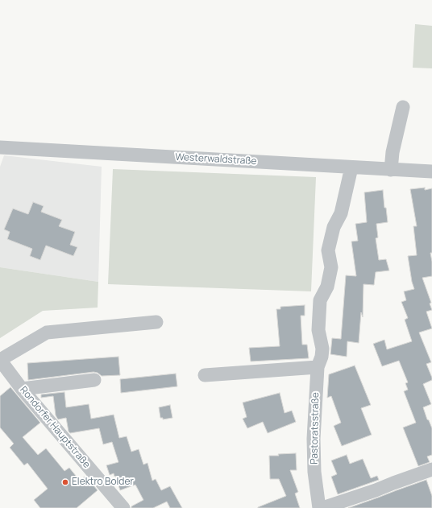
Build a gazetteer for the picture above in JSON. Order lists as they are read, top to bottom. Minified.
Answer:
{"streets":{"street":["Westerwaldstraße","Rondorfer Hauptstraße","Pastoratsstraße"]},"crossings":[["Westerwaldstraße","Pastoratsstraße"]],"places":["Elektro Bolder"]}
